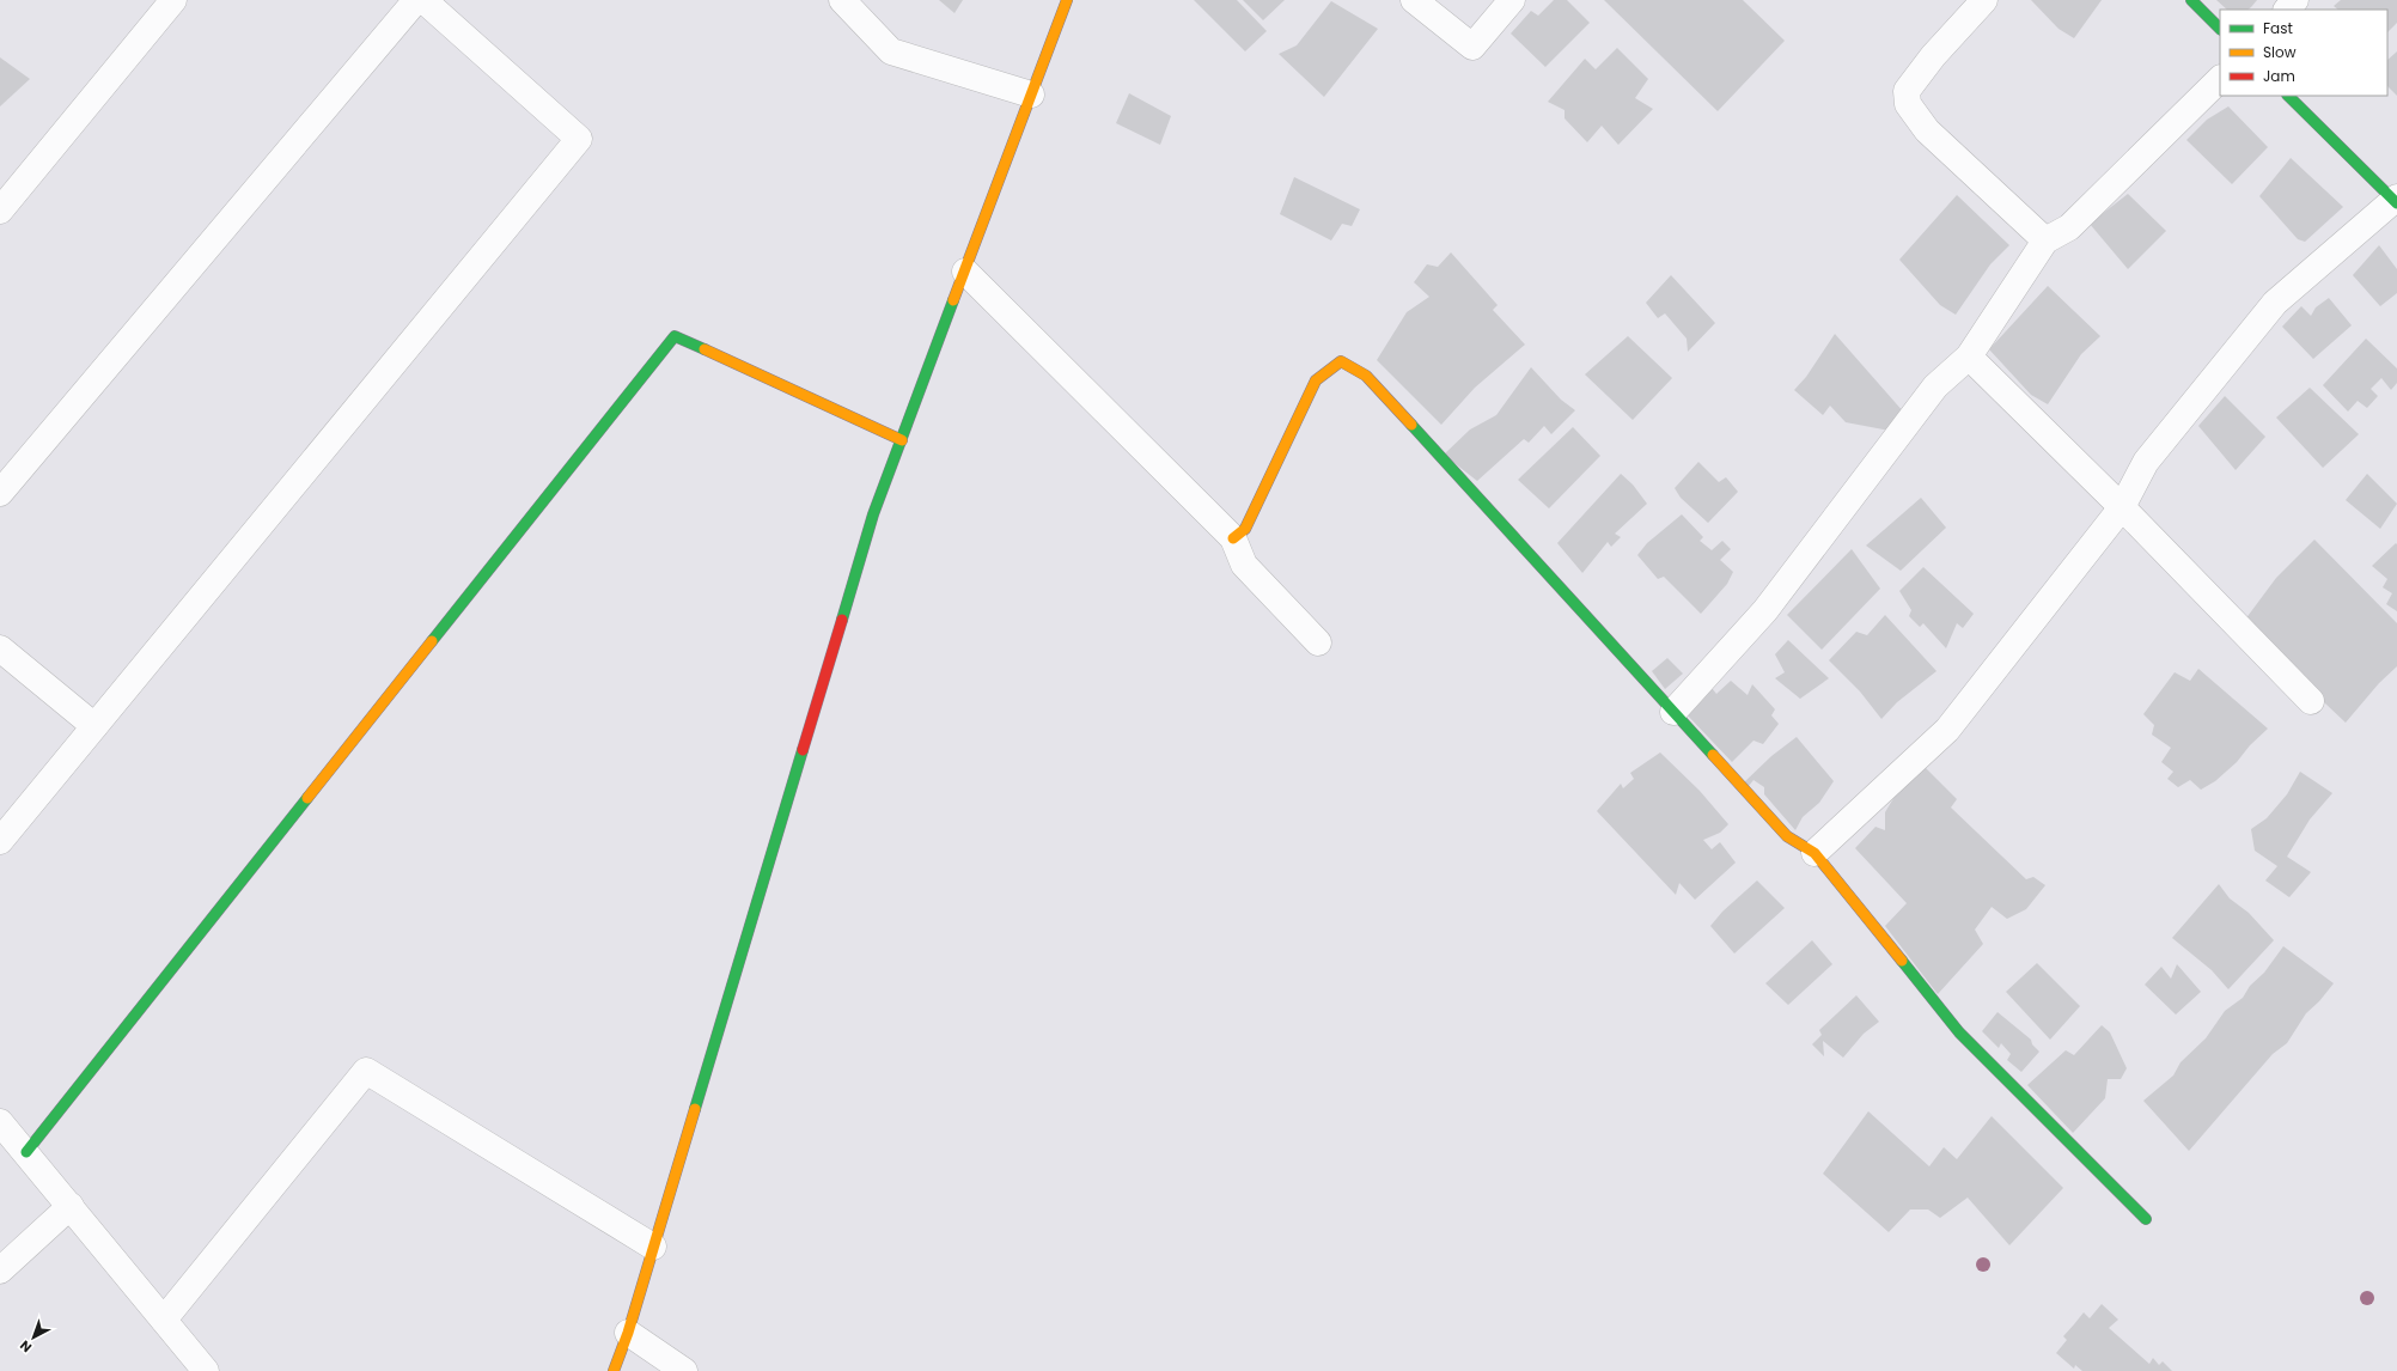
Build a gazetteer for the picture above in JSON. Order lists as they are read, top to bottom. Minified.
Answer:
{"legend":["Fast","Slow","Jam"],"north":"bottom left"}
